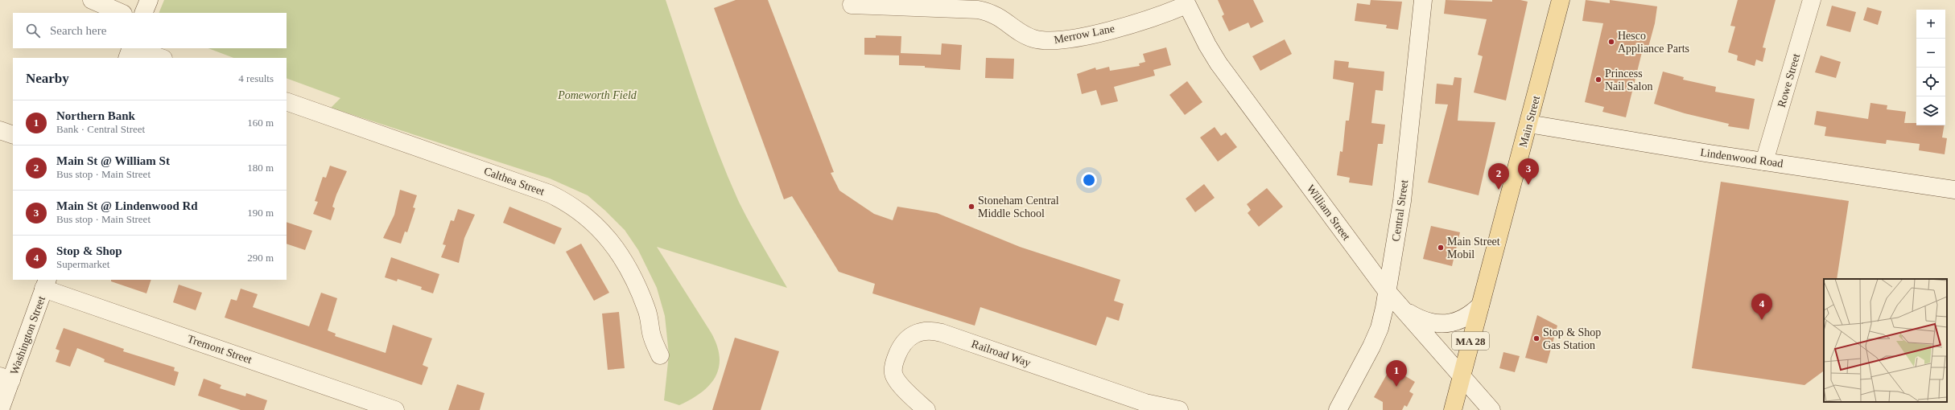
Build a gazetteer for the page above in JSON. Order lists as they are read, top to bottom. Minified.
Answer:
{"streets":{"main road":["Main Street","MA 28"],"street":["Merrow Lane","Rowe Street","Lindenwood Road","Calthea Street","Central Street","William Street","Washington Street","Tremont Street","Railroad Way"]},"crossings":[["Merrow Lane","William Street"],["Rowe Street","Lindenwood Road"],["Main Street","Lindenwood Road"],["Main Street","William Street"],["Central Street","William Street"],["Washington Street","Tremont Street"]],"parks":["Pomeworth Field"],"places":["Hesco Appliance Parts","Princess Nail Salon","Stoneham Central Middle School","Main Street Mobil","Stop & Shop Gas Station"],"page":{"map_buttons":["+","−"],"search":"Search here","heading":["Nearby","4 results"],"list":[{"mark":"1","name":"Northern Bank","note":"Bank · Central Street","value":"160 m"},{"mark":"2","name":"Main St @ William St","note":"Bus stop · Main Street","value":"180 m"},{"mark":"3","name":"Main St @ Lindenwood Rd","note":"Bus stop · Main Street","value":"190 m"},{"mark":"4","name":"Stop & Shop","note":"Supermarket","value":"290 m"}],"pins":["3","2","4","1"]}}
